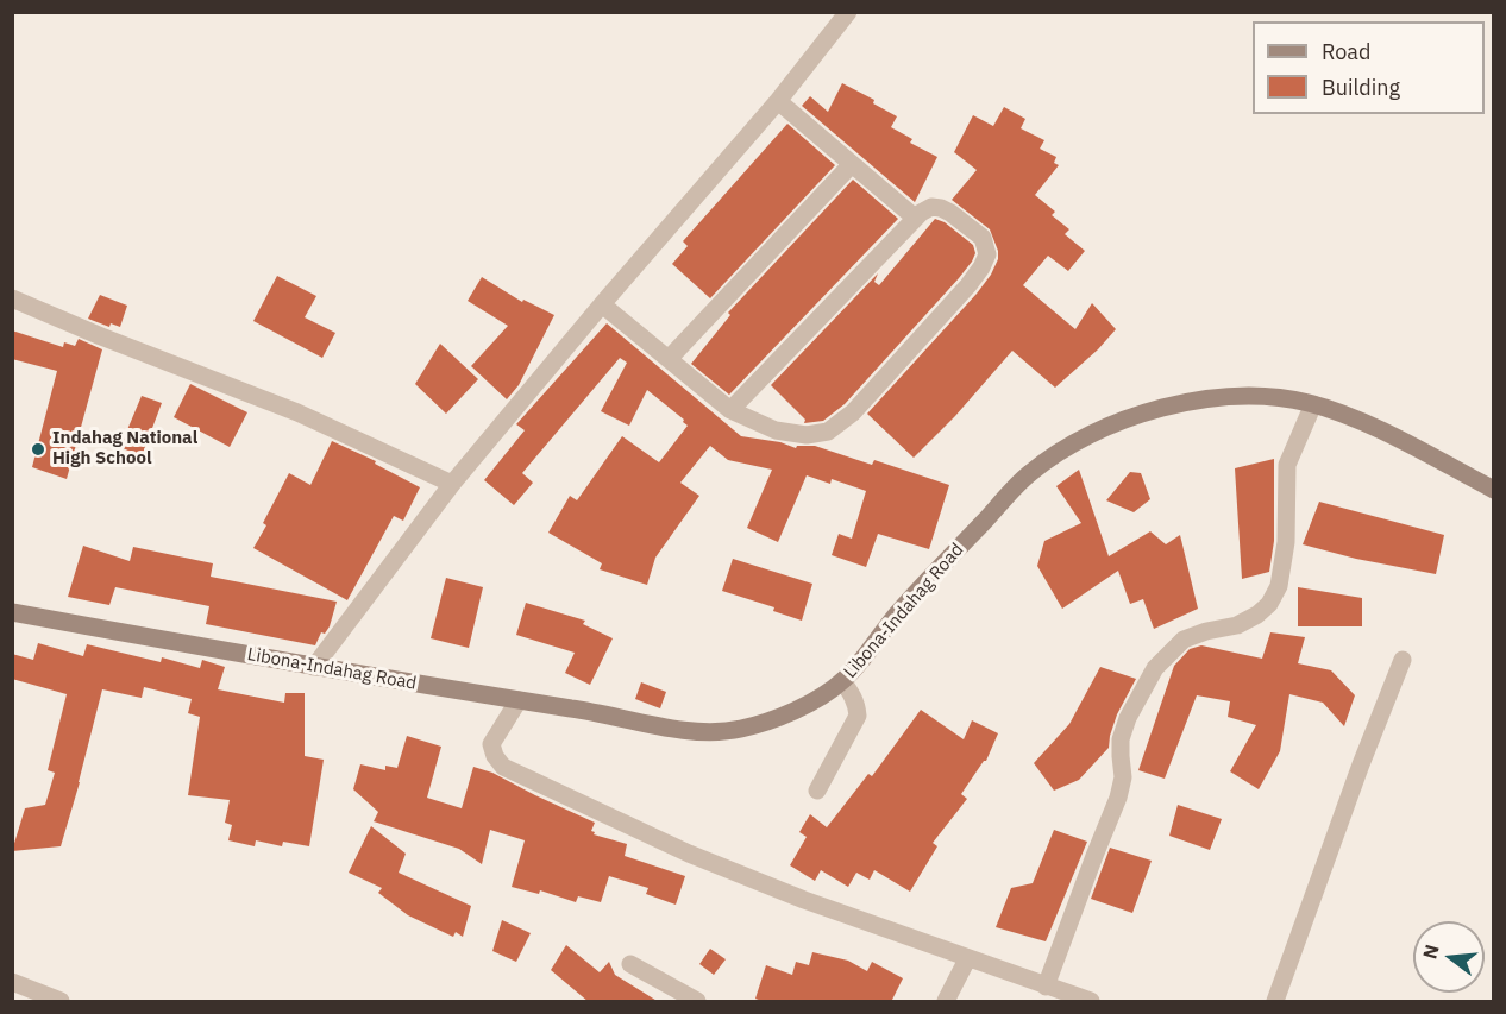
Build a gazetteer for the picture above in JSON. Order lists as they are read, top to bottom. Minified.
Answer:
{"streets":{"main road":["Libona-Indahag Road"]},"places":["Indahag National High School"],"legend":["Road","Building"],"north":"left"}
